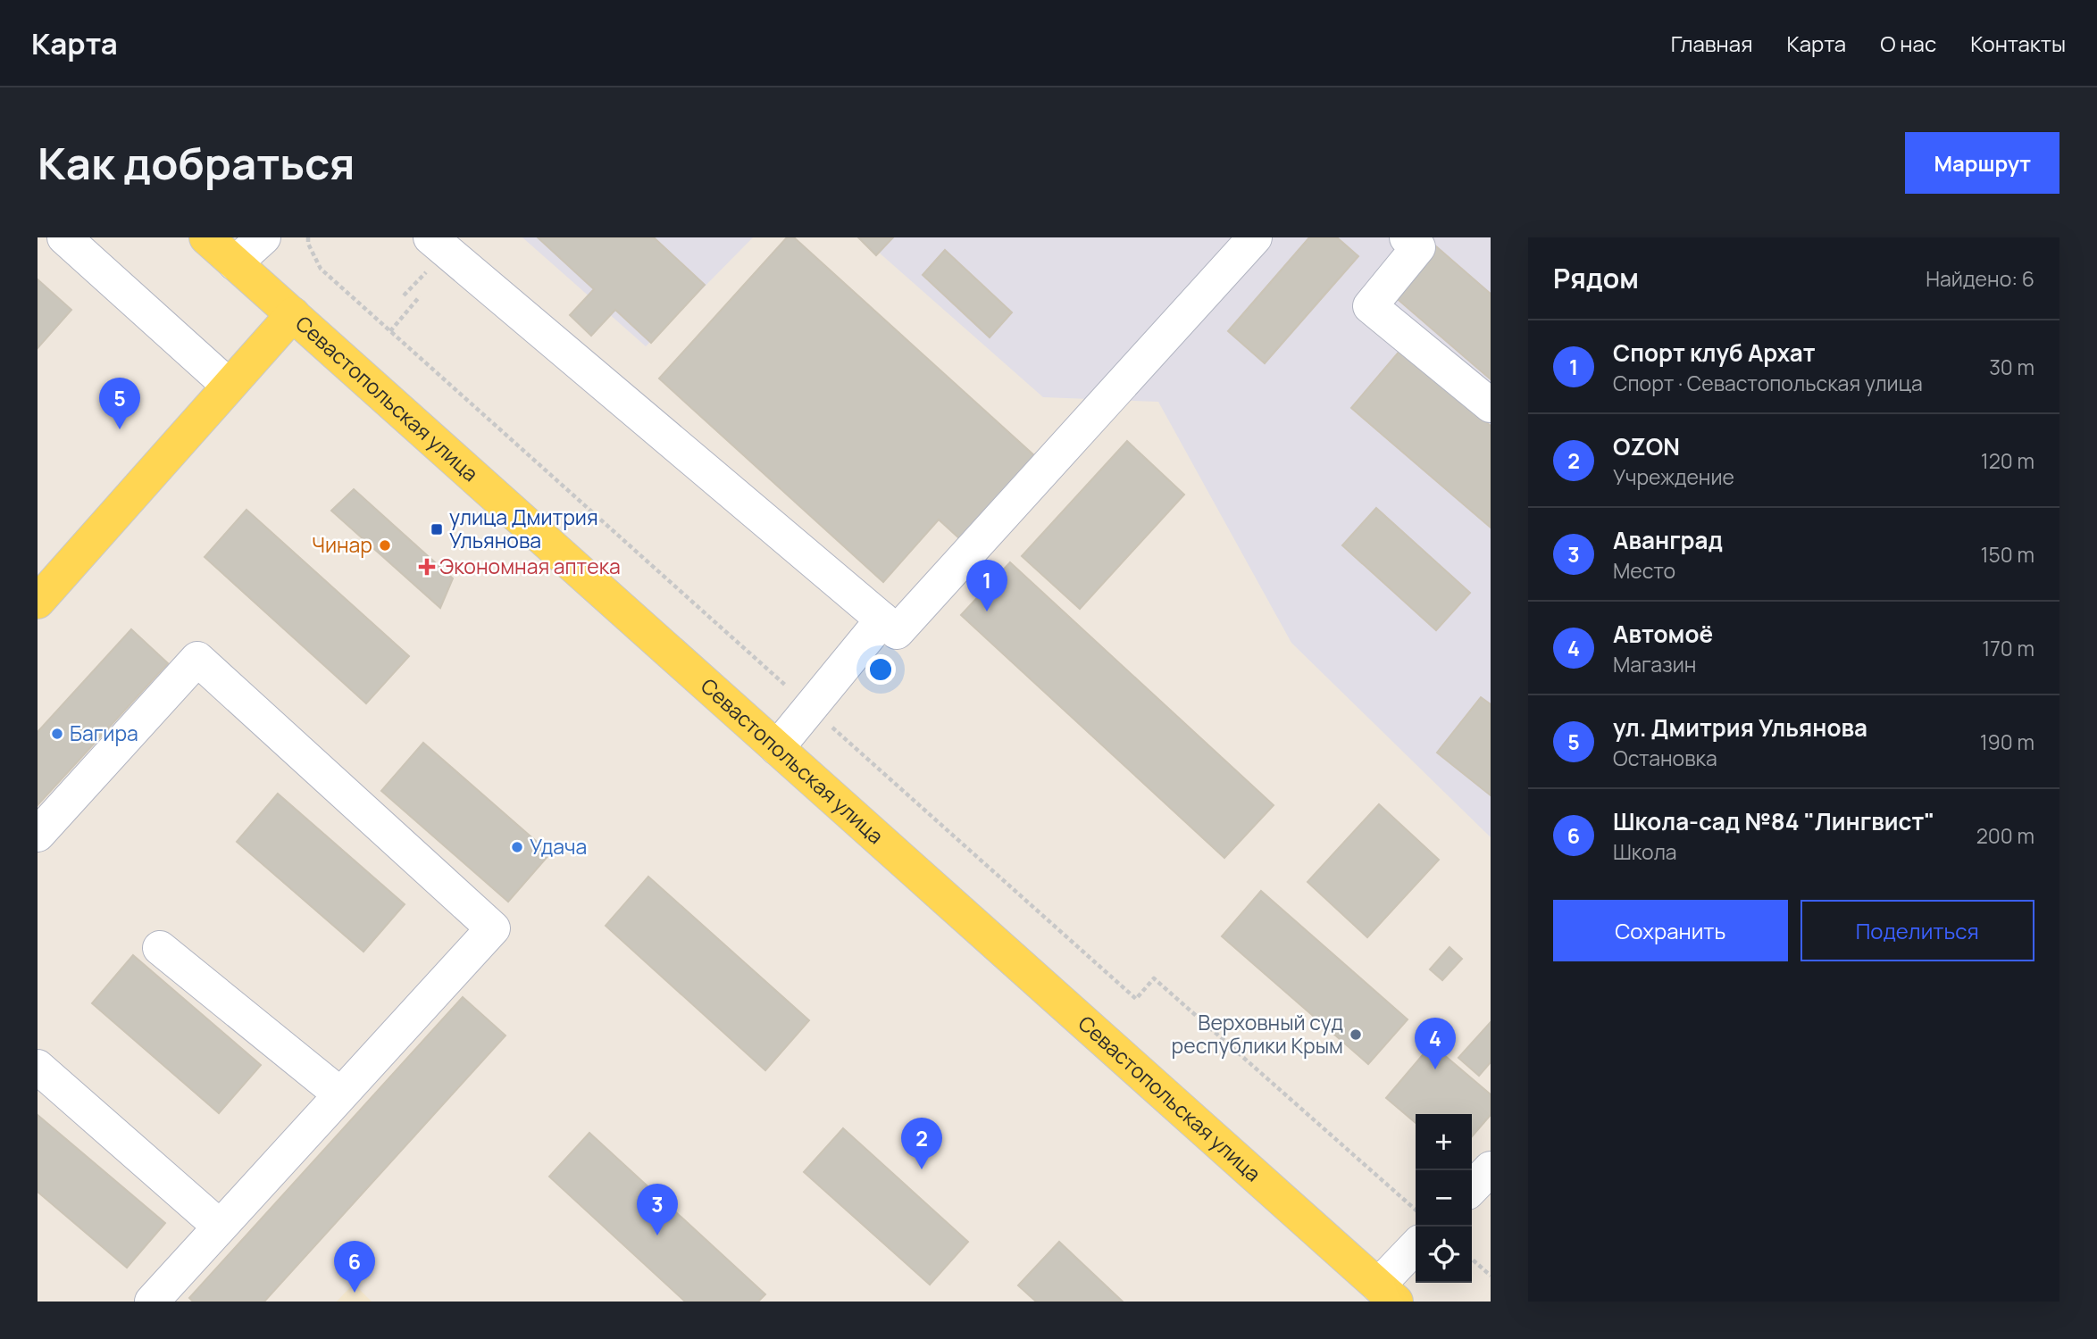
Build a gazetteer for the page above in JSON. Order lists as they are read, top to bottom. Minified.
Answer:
{"streets":{"main road":["Севастопольская улица"]},"places":{"transit":["улица Дмитрия Ульянова"],"other":["Чинар","Багира","Удача","Верховный суд республики Крым"],"health":["Экономная аптека"]},"page":{"header":"Карта","nav":["Главная","Карта","О нас","Контакты"],"buttons":["Маршрут",["Сохранить","Поделиться"]],"title":"Как добраться","heading":["Рядом","Найдено: 6"],"list":[{"mark":"1","name":"Спорт клуб Архат","note":"Спорт · Севастопольская улица","value":"30 m"},{"mark":"2","name":"OZON","note":"Учреждение","value":"120 m"},{"mark":"3","name":"Аванград","note":"Место","value":"150 m"},{"mark":"4","name":"Автомоё","note":"Магазин","value":"170 m"},{"mark":"5","name":"ул. Дмитрия Ульянова","note":"Остановка","value":"190 m"},{"mark":"6","name":"Школа-сад №84 \"Лингвист\"","note":"Школа","value":"200 m"}],"pins":["5","1","4","2","3","6"],"map_buttons":["+","−"]}}
